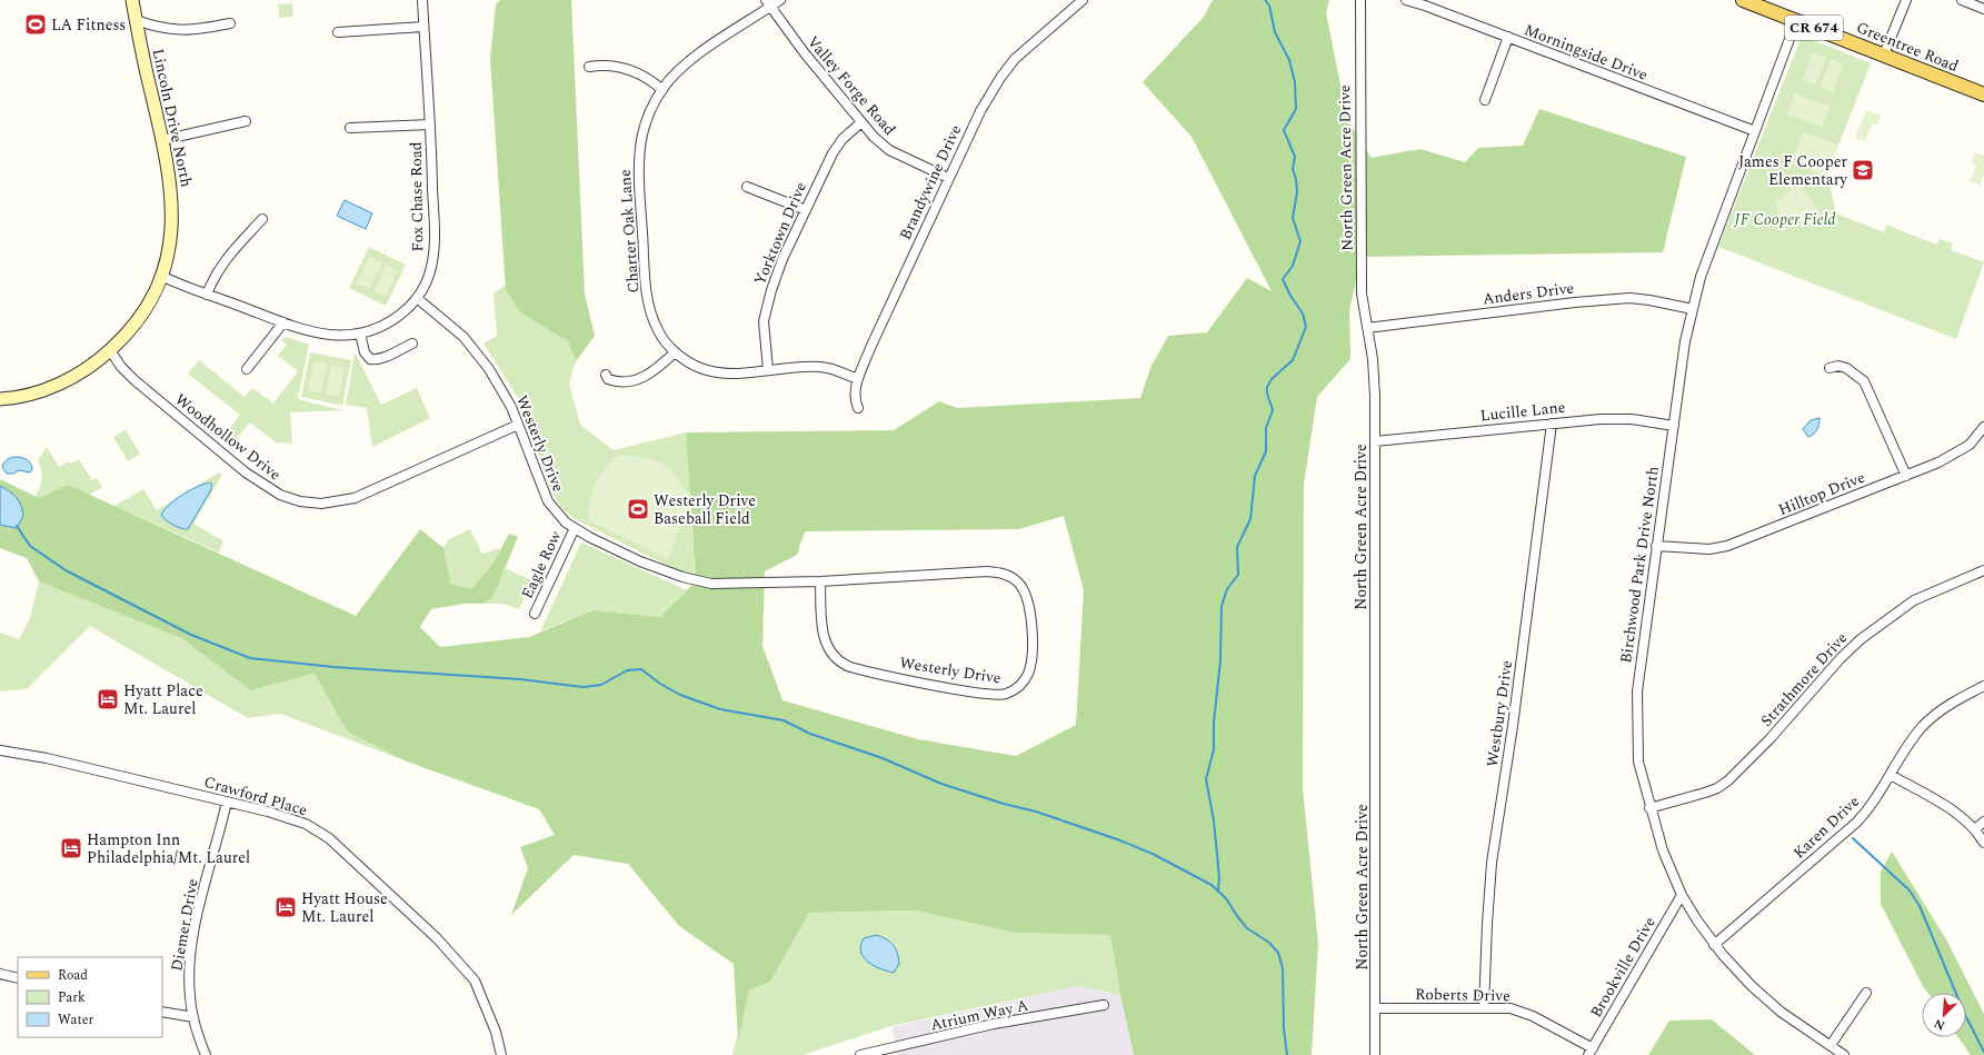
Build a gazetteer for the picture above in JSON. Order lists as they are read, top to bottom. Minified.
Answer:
{"streets":{"main road":["CR 674","Greentree Road"],"street":["Morningside Drive","Valley Forge Road","Lincoln Drive North","North Green Acre Drive","Brandywine Drive","Fox Chase Road","Charter Oak Lane","Yorktown Drive","Anders Drive","Lucille Lane","Woodhollow Drive","Westerly Drive","Hilltop Drive","Eagle Row","Birchwood Park Drive North","Strathmore Drive","Westbury Drive","Crawford Place","Karen Drive","Diemer Drive","Brookville Drive","Roberts Drive","Atrium Way A"]},"crossings":[["Greentree Road","Birchwood Park Drive North"],["Morningside Drive","Birchwood Park Drive North"],["Valley Forge Road","Brandywine Drive"],["Valley Forge Road","Charter Oak Lane"],["Valley Forge Road","Yorktown Drive"],["Lincoln Drive North","Fox Chase Road"],["Lincoln Drive North","Woodhollow Drive"],["North Green Acre Drive","Anders Drive"],["North Green Acre Drive","Lucille Lane"],["North Green Acre Drive","Roberts Drive"],["Brandywine Drive","Charter Oak Lane"],["Fox Chase Road","Westerly Drive"],["Charter Oak Lane","Yorktown Drive"],["Anders Drive","Birchwood Park Drive North"],["Lucille Lane","Birchwood Park Drive North"],["Lucille Lane","Westbury Drive"],["Woodhollow Drive","Westerly Drive"],["Westerly Drive","Eagle Row"],["Hilltop Drive","Birchwood Park Drive North"],["Birchwood Park Drive North","Strathmore Drive"],["Birchwood Park Drive North","Karen Drive"],["Birchwood Park Drive North","Brookville Drive"],["Westbury Drive","Roberts Drive"],["Crawford Place","Diemer Drive"],["Brookville Drive","Roberts Drive"]],"parks":["JF Cooper Field"],"places":{"sports":["LA Fitness","Westerly Drive Baseball Field"],"school or university":["James F Cooper Elementary"],"hotel":["Hyatt Place Mt. Laurel","Hampton Inn Philadelphia/Mt. Laurel","Hyatt House Mt. Laurel"]},"legend":["Road","Park","Water"],"north":"bottom left"}
